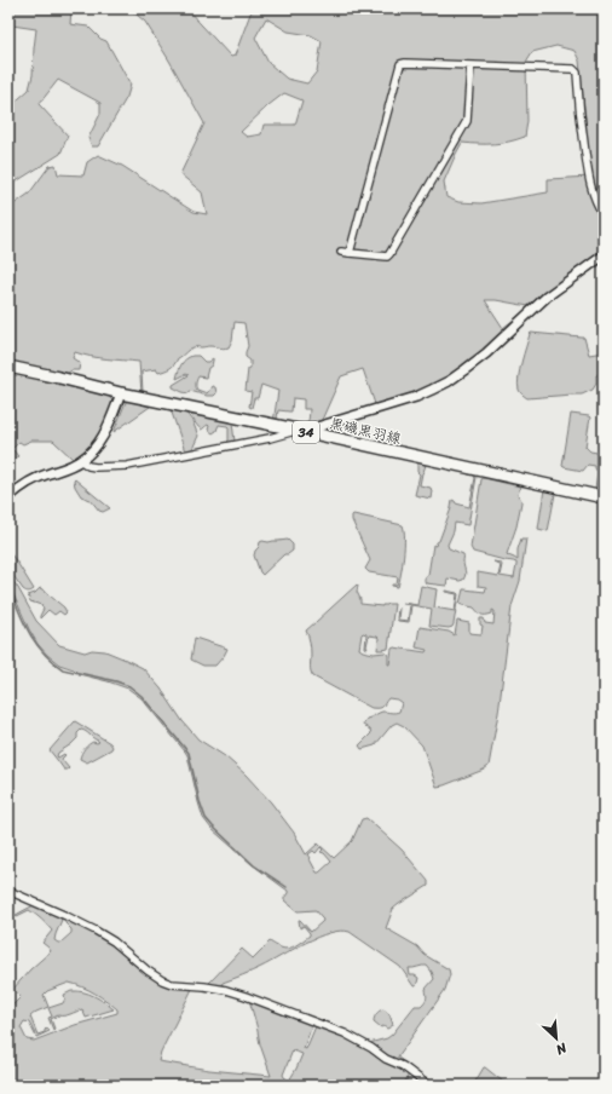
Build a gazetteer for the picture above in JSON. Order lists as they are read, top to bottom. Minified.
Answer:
{"streets":{"main road":["黒磯黒羽線","34"]},"north":"bottom right"}
